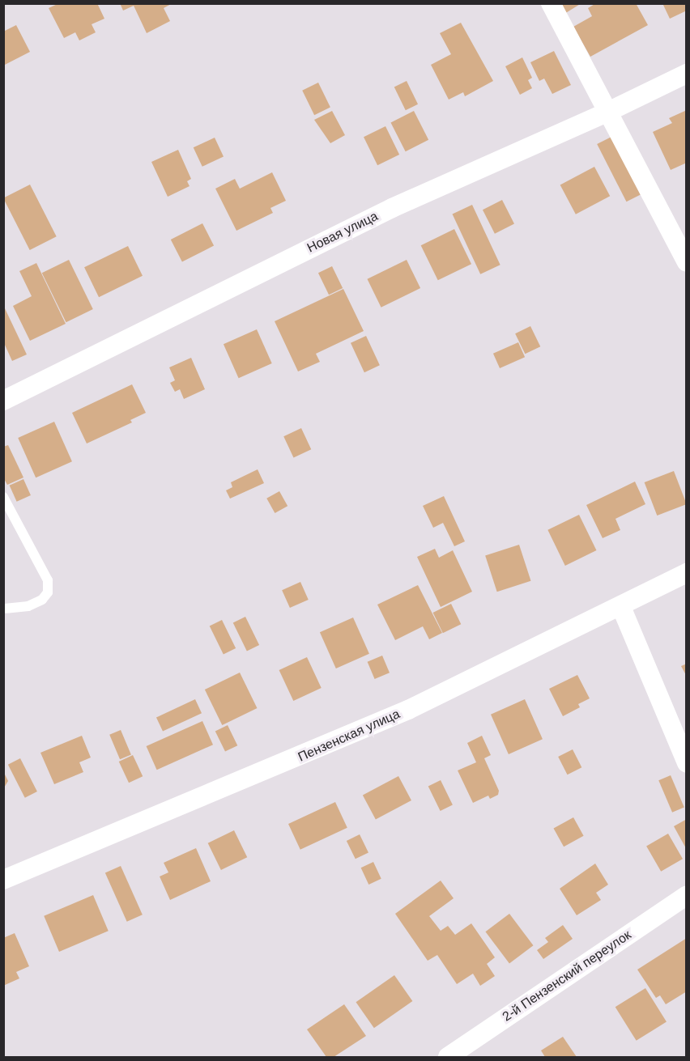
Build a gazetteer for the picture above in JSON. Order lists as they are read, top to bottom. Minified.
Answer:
{"streets":{"street":["Новая улица","Пензенская улица","2-й Пензенский переулок"]}}
